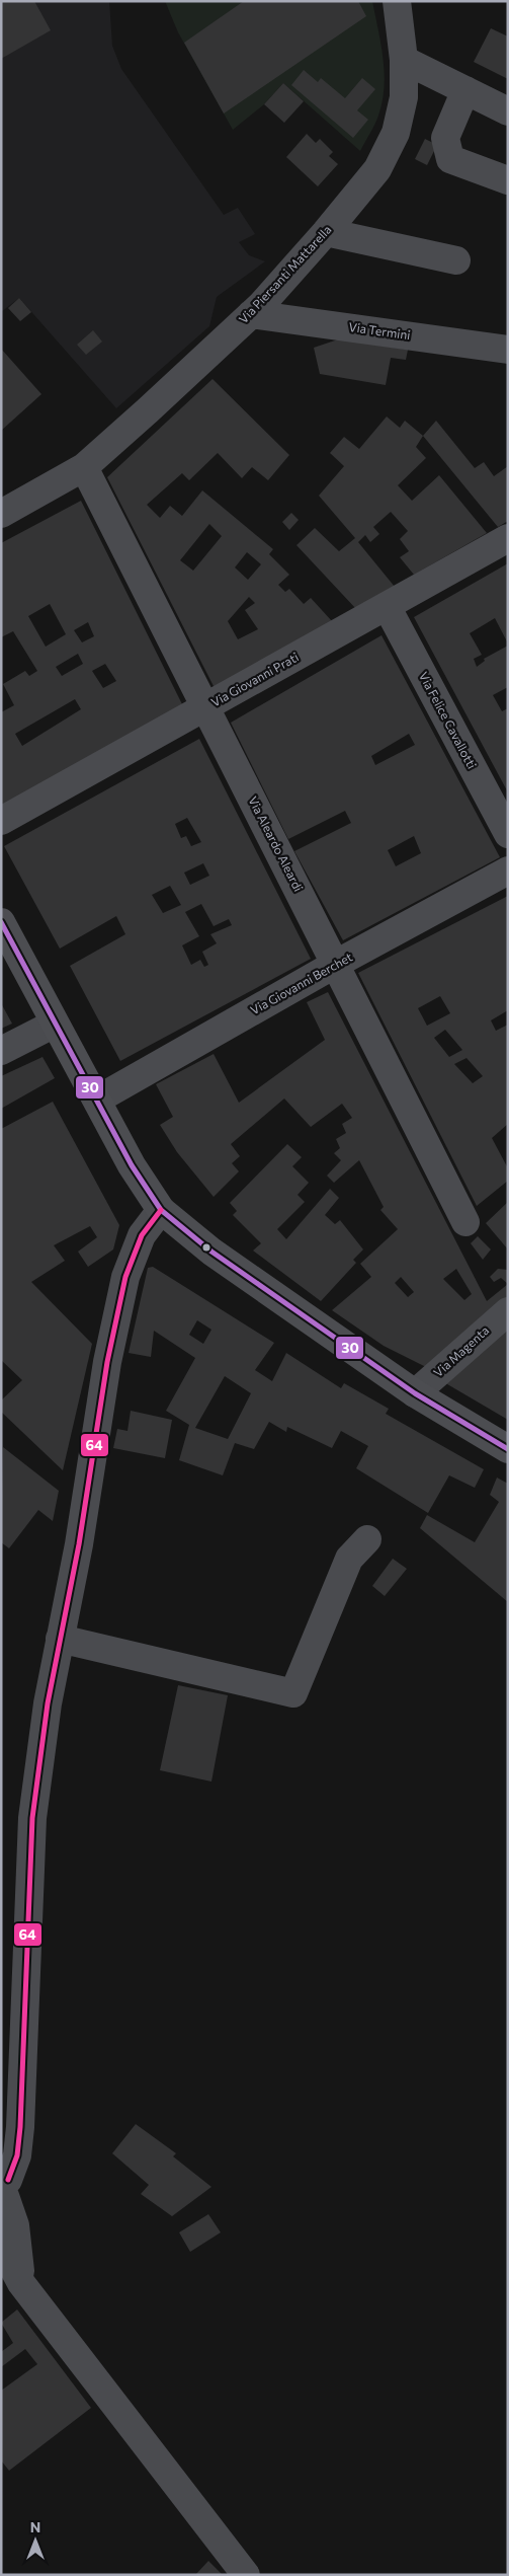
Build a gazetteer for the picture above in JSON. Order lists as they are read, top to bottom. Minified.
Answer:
{"streets":{"street":["Via Piersanti Mattarella","Via Termini","Via Giovanni Prati","Via Felice Cavallotti","Via Aleardo Aleardi","Via Giovanni Berchet","Via Magenta"]},"crossings":[["Via Piersanti Mattarella","Via Termini"],["Via Piersanti Mattarella","Via Aleardo Aleardi"],["Via Giovanni Prati","Via Felice Cavallotti"],["Via Giovanni Prati","Via Aleardo Aleardi"],["Via Aleardo Aleardi","Via Giovanni Berchet"]],"lines":["transit line 30","transit line 64"],"north":"top"}
